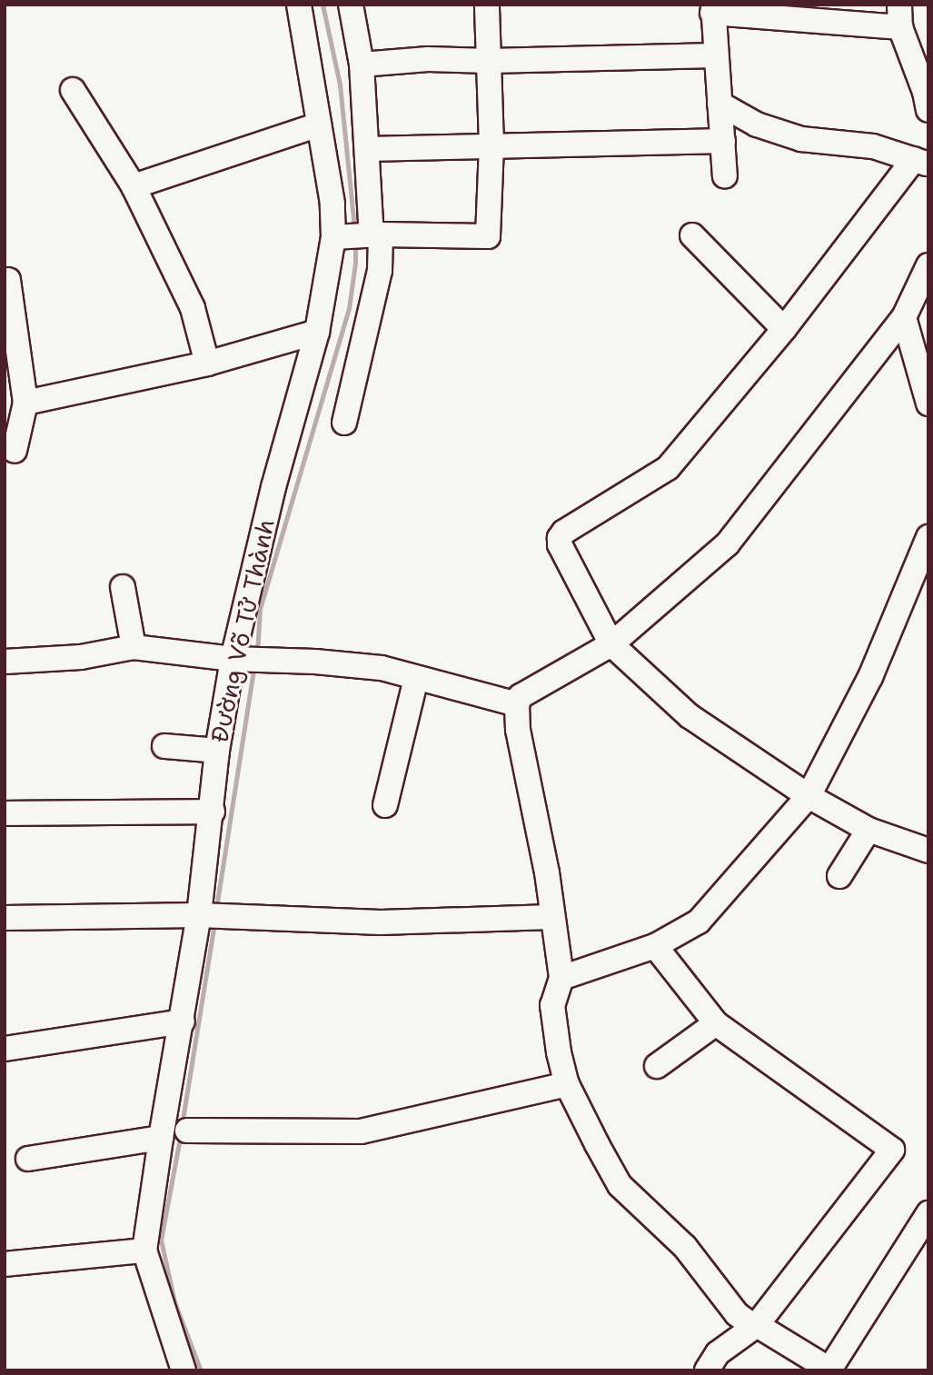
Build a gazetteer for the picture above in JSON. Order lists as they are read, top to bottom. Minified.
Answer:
{"streets":{"street":["Đường Võ Tử Thành"]}}
